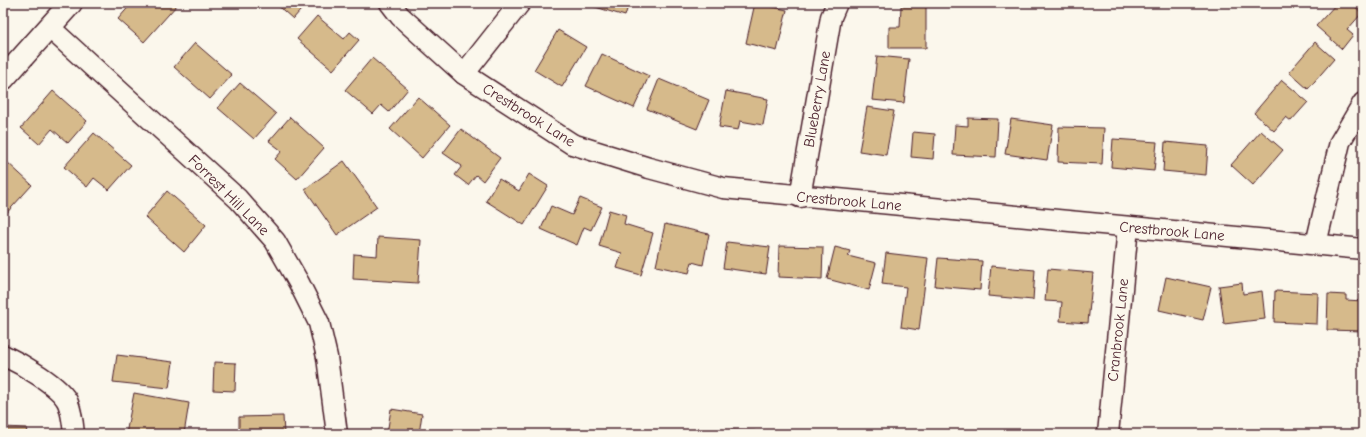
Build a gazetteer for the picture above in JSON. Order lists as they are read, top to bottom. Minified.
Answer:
{"streets":{"street":["Blueberry Lane","Crestbrook Lane","Forrest Hill Lane","Cranbrook Lane"]},"crossings":[["Blueberry Lane","Crestbrook Lane"],["Crestbrook Lane","Cranbrook Lane"]]}
